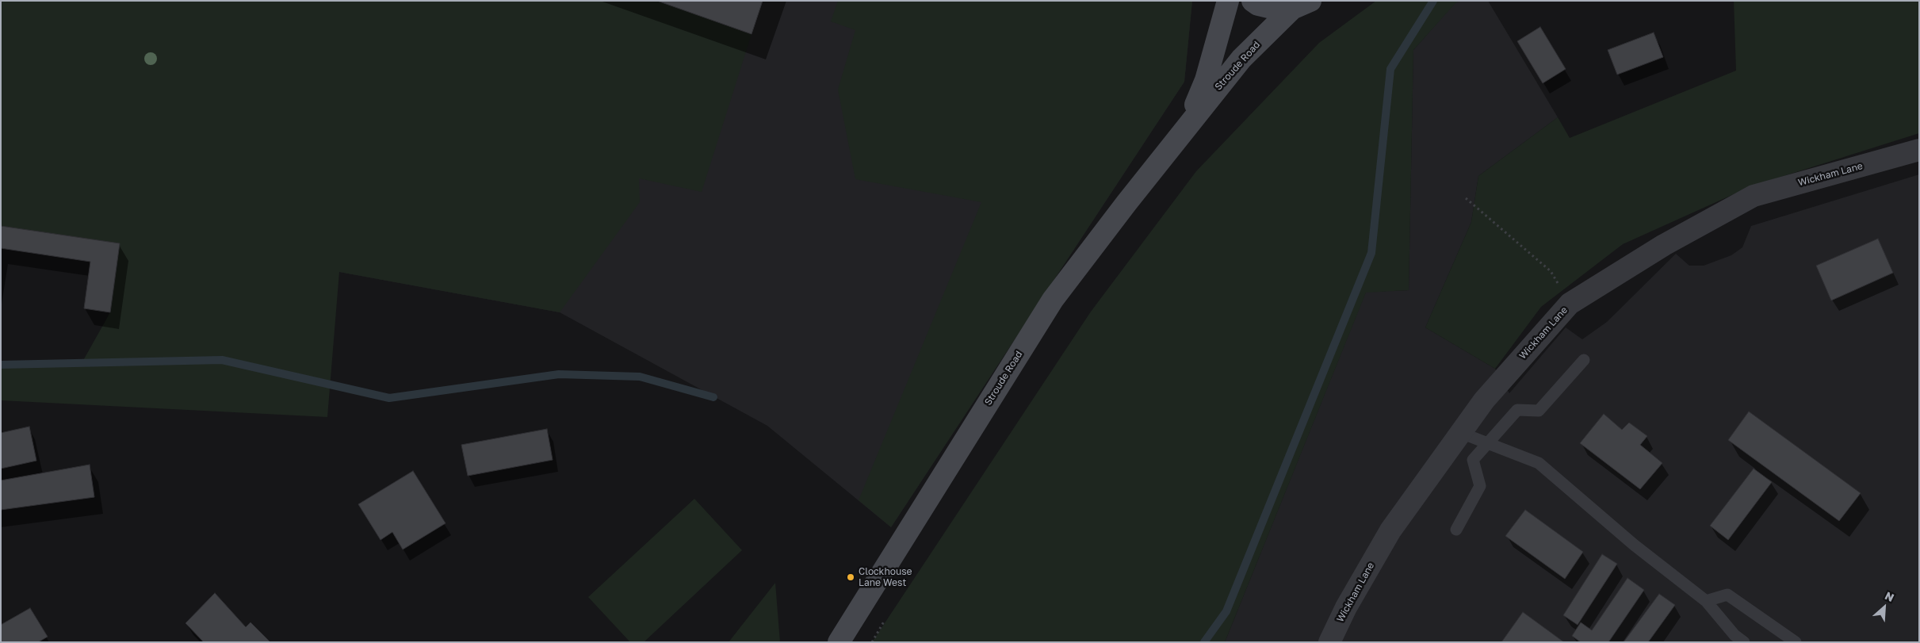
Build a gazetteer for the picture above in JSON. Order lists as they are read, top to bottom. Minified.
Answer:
{"streets":{"street":["Stroude Road","Wickham Lane"]},"places":["Clockhouse Lane West"],"north":"top right"}
